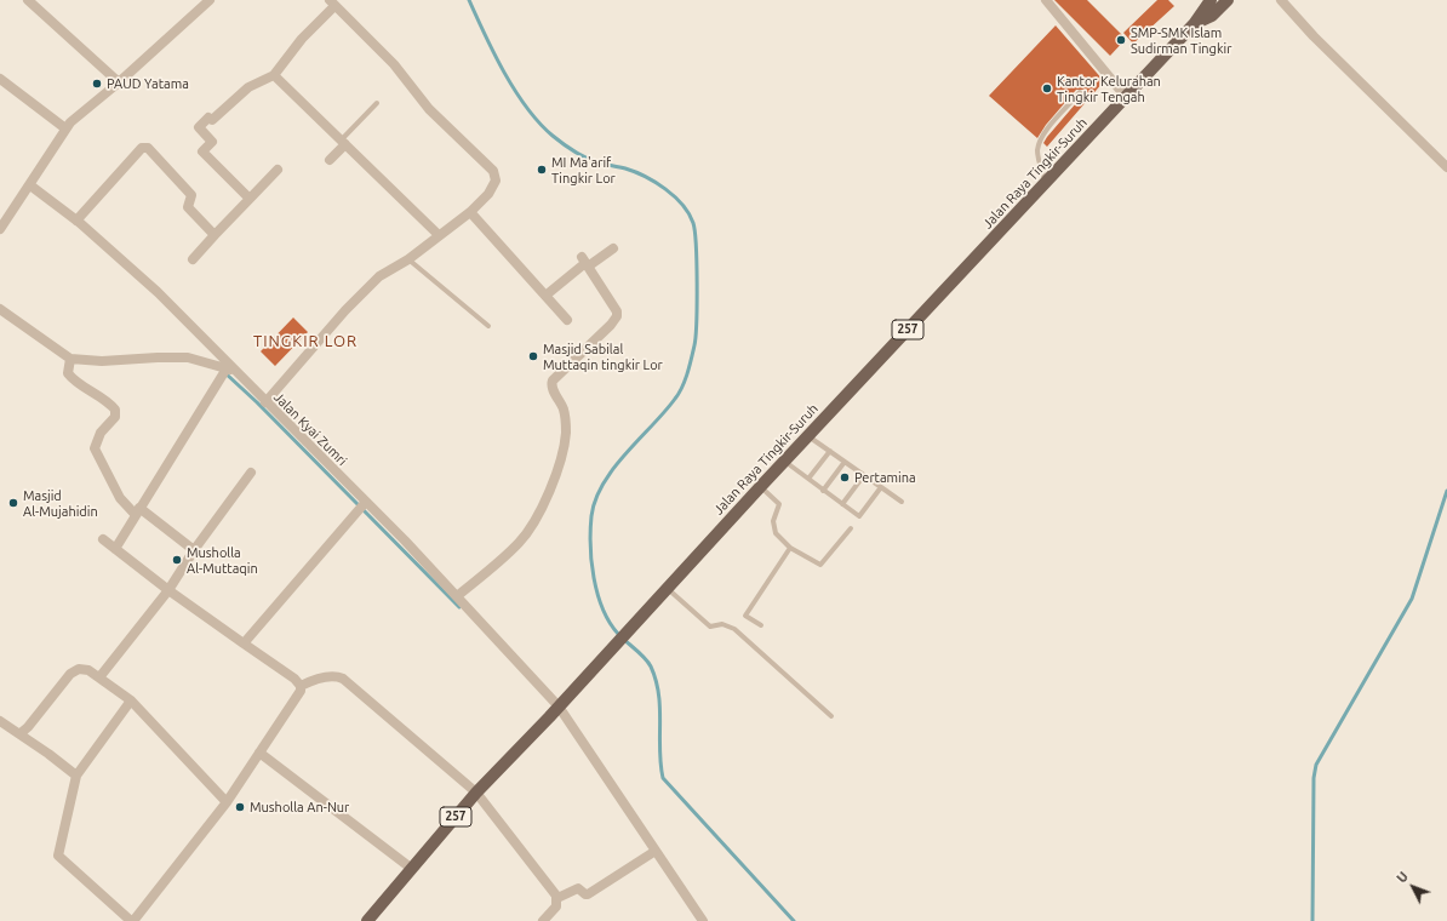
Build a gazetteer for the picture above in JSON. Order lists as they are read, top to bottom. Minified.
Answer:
{"streets":{"main road":["Jalan Raya Tingkir-Suruh","257"],"street":["Jalan Kyai Zumri"]},"crossings":[["Jalan Raya Tingkir-Suruh","Jalan Kyai Zumri"]],"districts":["TINGKIR LOR"],"places":["SMP-SMK Islam Sudirman Tingkir","PAUD Yatama","Kantor Kelurahan Tingkir Tengah","MI Ma'arif Tingkir Lor","Masjid Sabilal Muttaqin tingkir Lor","Pertamina","Masjid Al-Mujahidin","Musholla Al-Muttaqin","Musholla An-Nur"],"north":"top left"}
